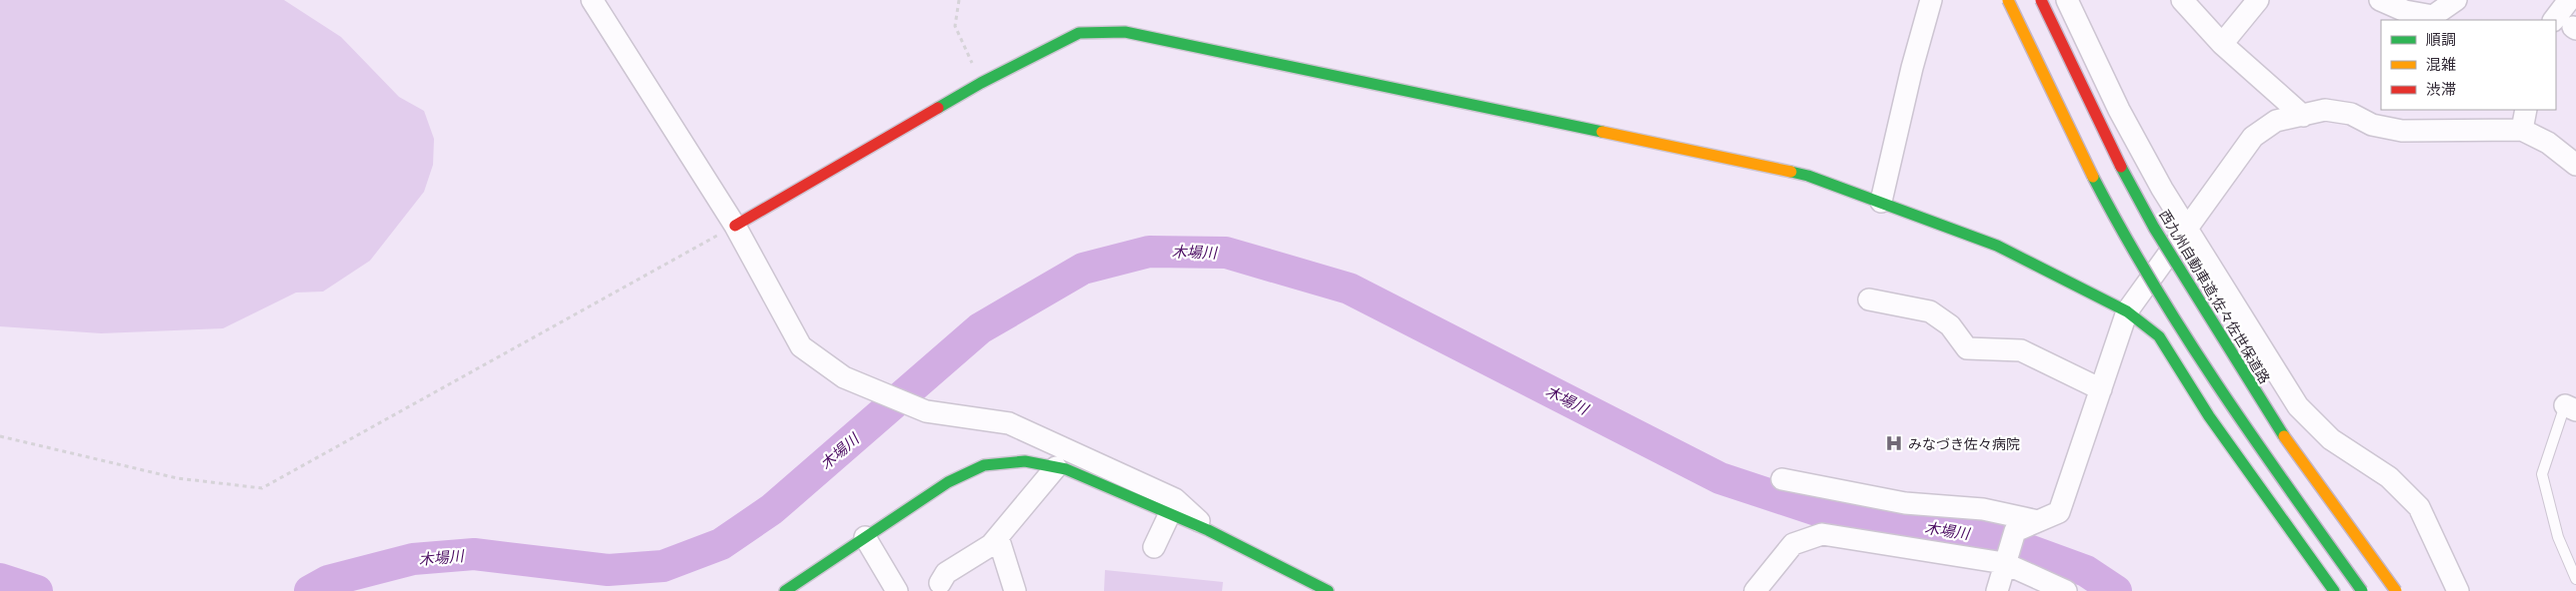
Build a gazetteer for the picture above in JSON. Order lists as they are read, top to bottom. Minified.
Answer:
{"streets":{"main road":["西九州自動車道;佐々佐世保道路"]},"water":["木場川"],"places":{"hospital":["みなづき佐々病院"]},"legend":["順調","混雑","渋滞"]}
